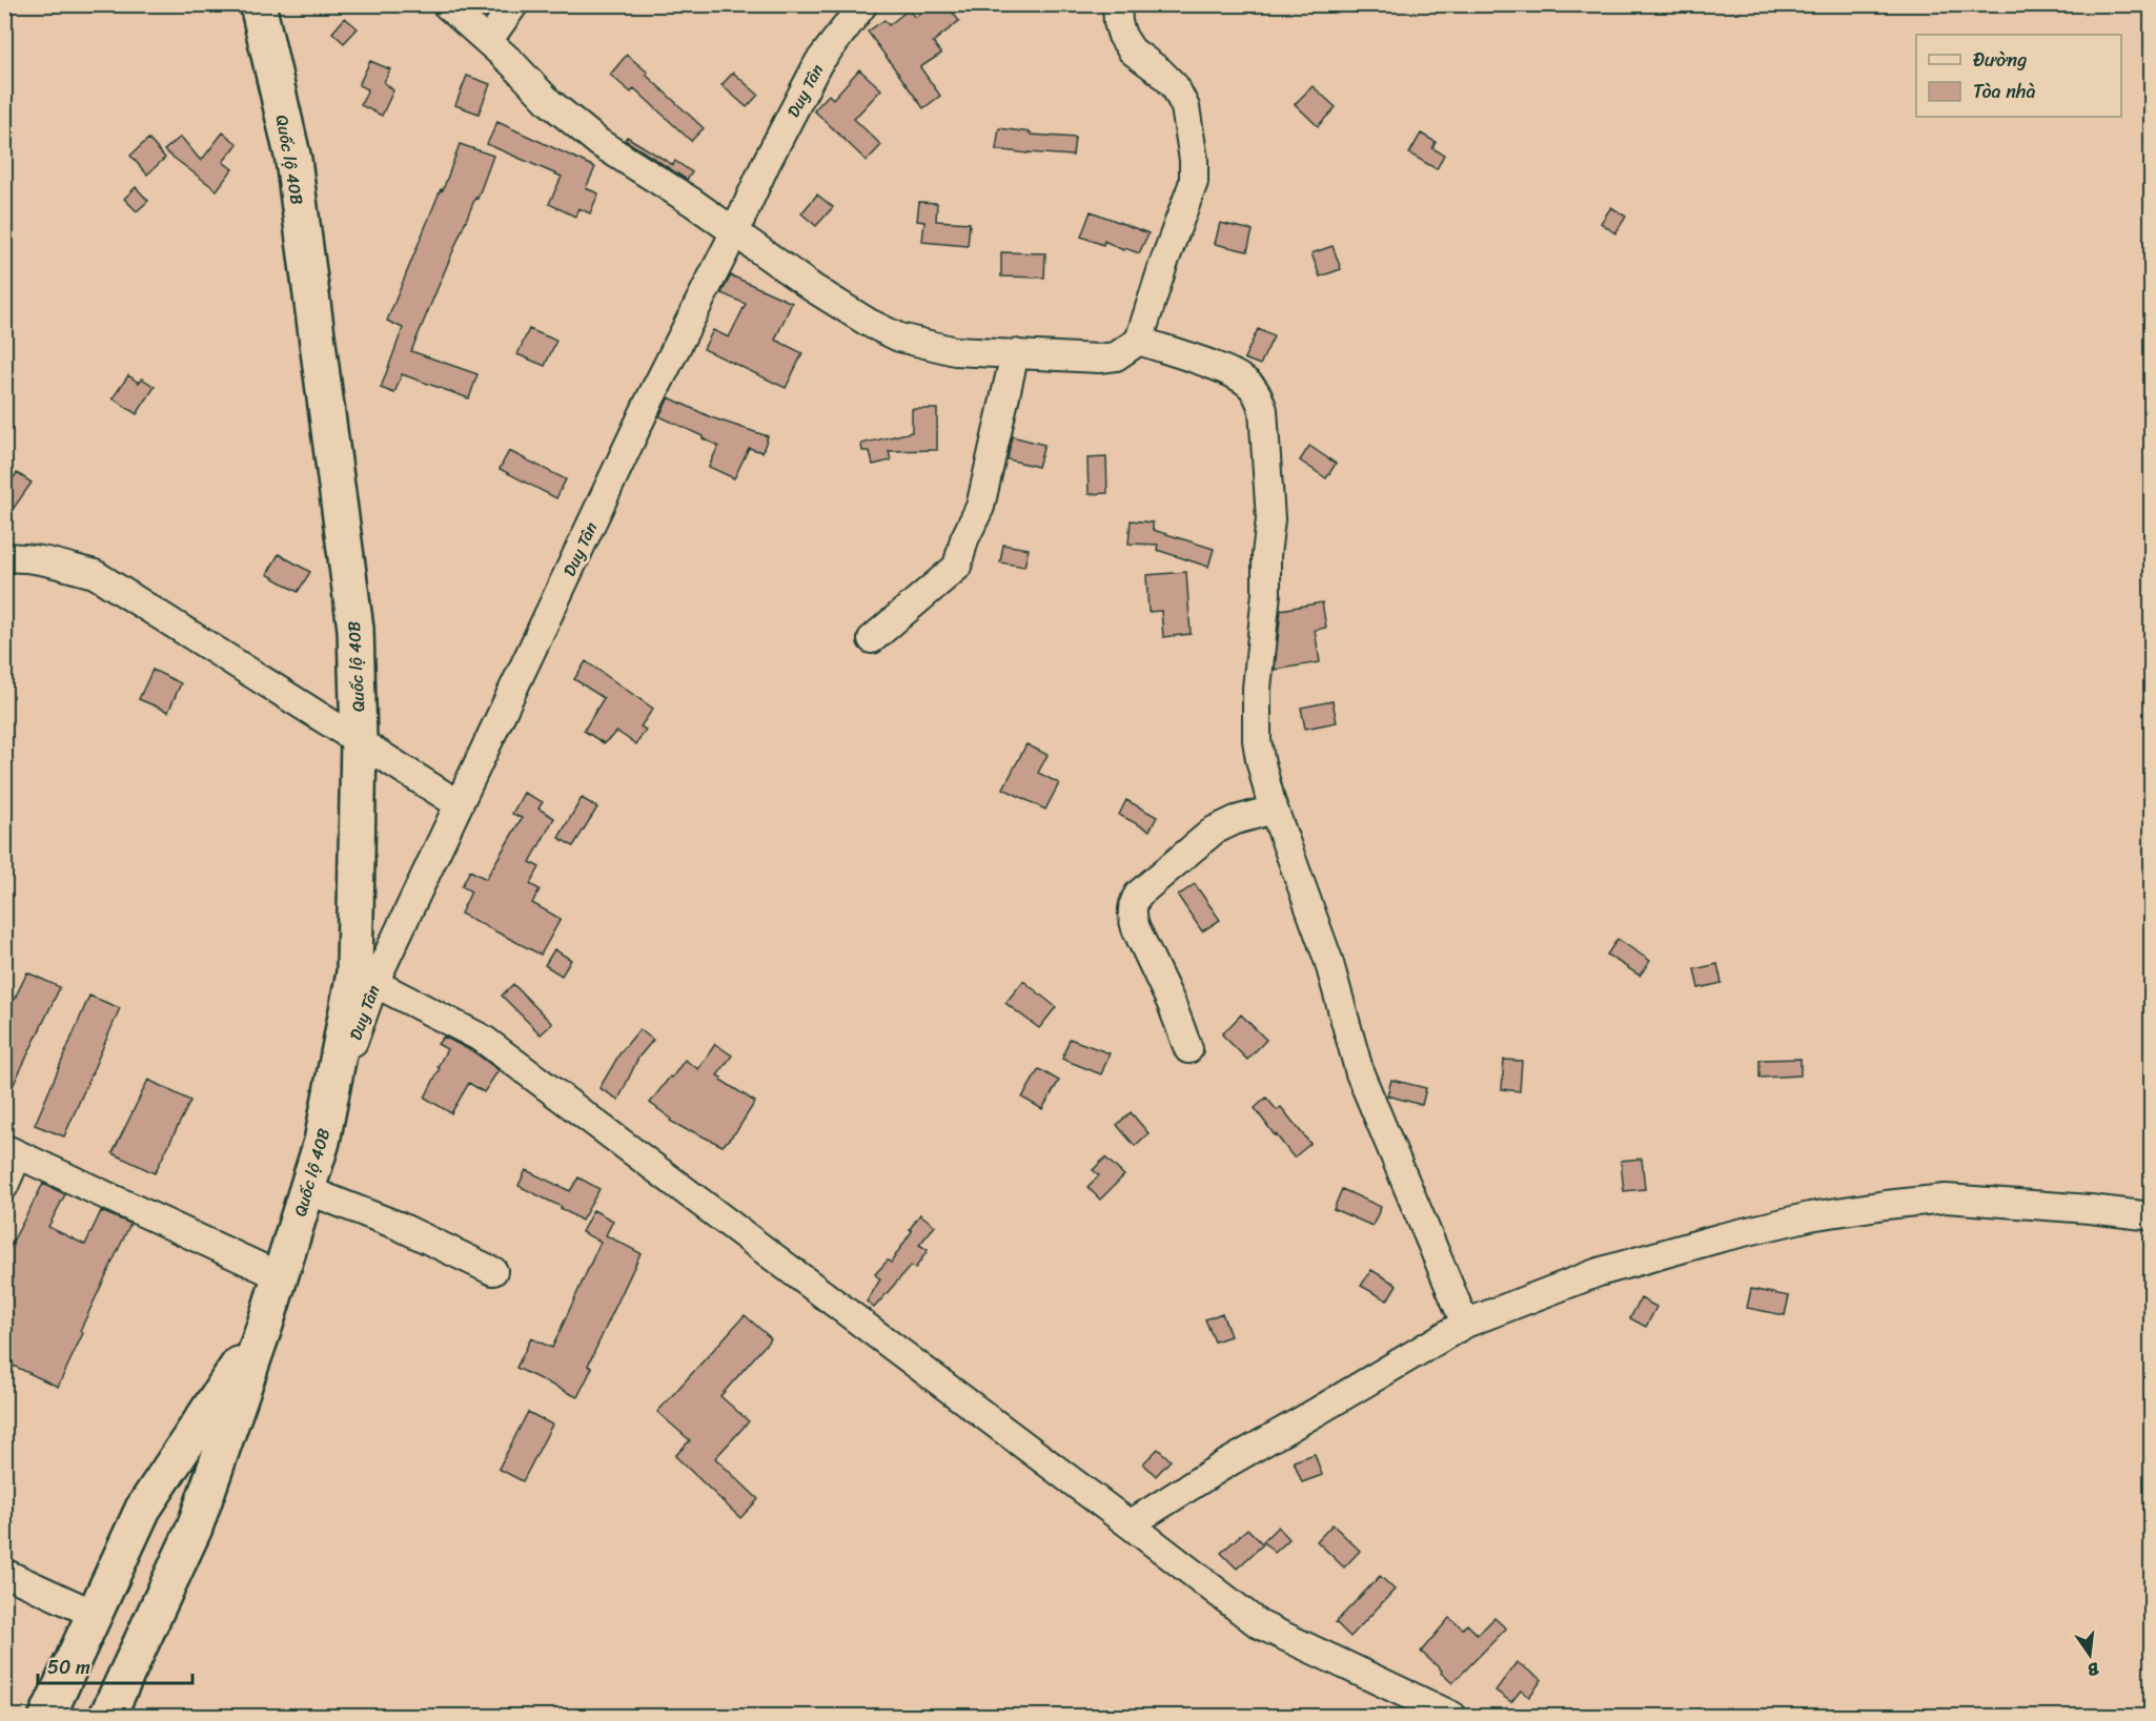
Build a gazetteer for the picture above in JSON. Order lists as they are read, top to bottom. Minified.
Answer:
{"streets":{"highway":["Quốc lộ 40B"],"street":["Duy Tân"]},"crossings":[["Duy Tân","Quốc lộ 40B"]],"legend":["Đường","Tòa nhà"],"scale_bar":"50 m","north":"bottom"}
